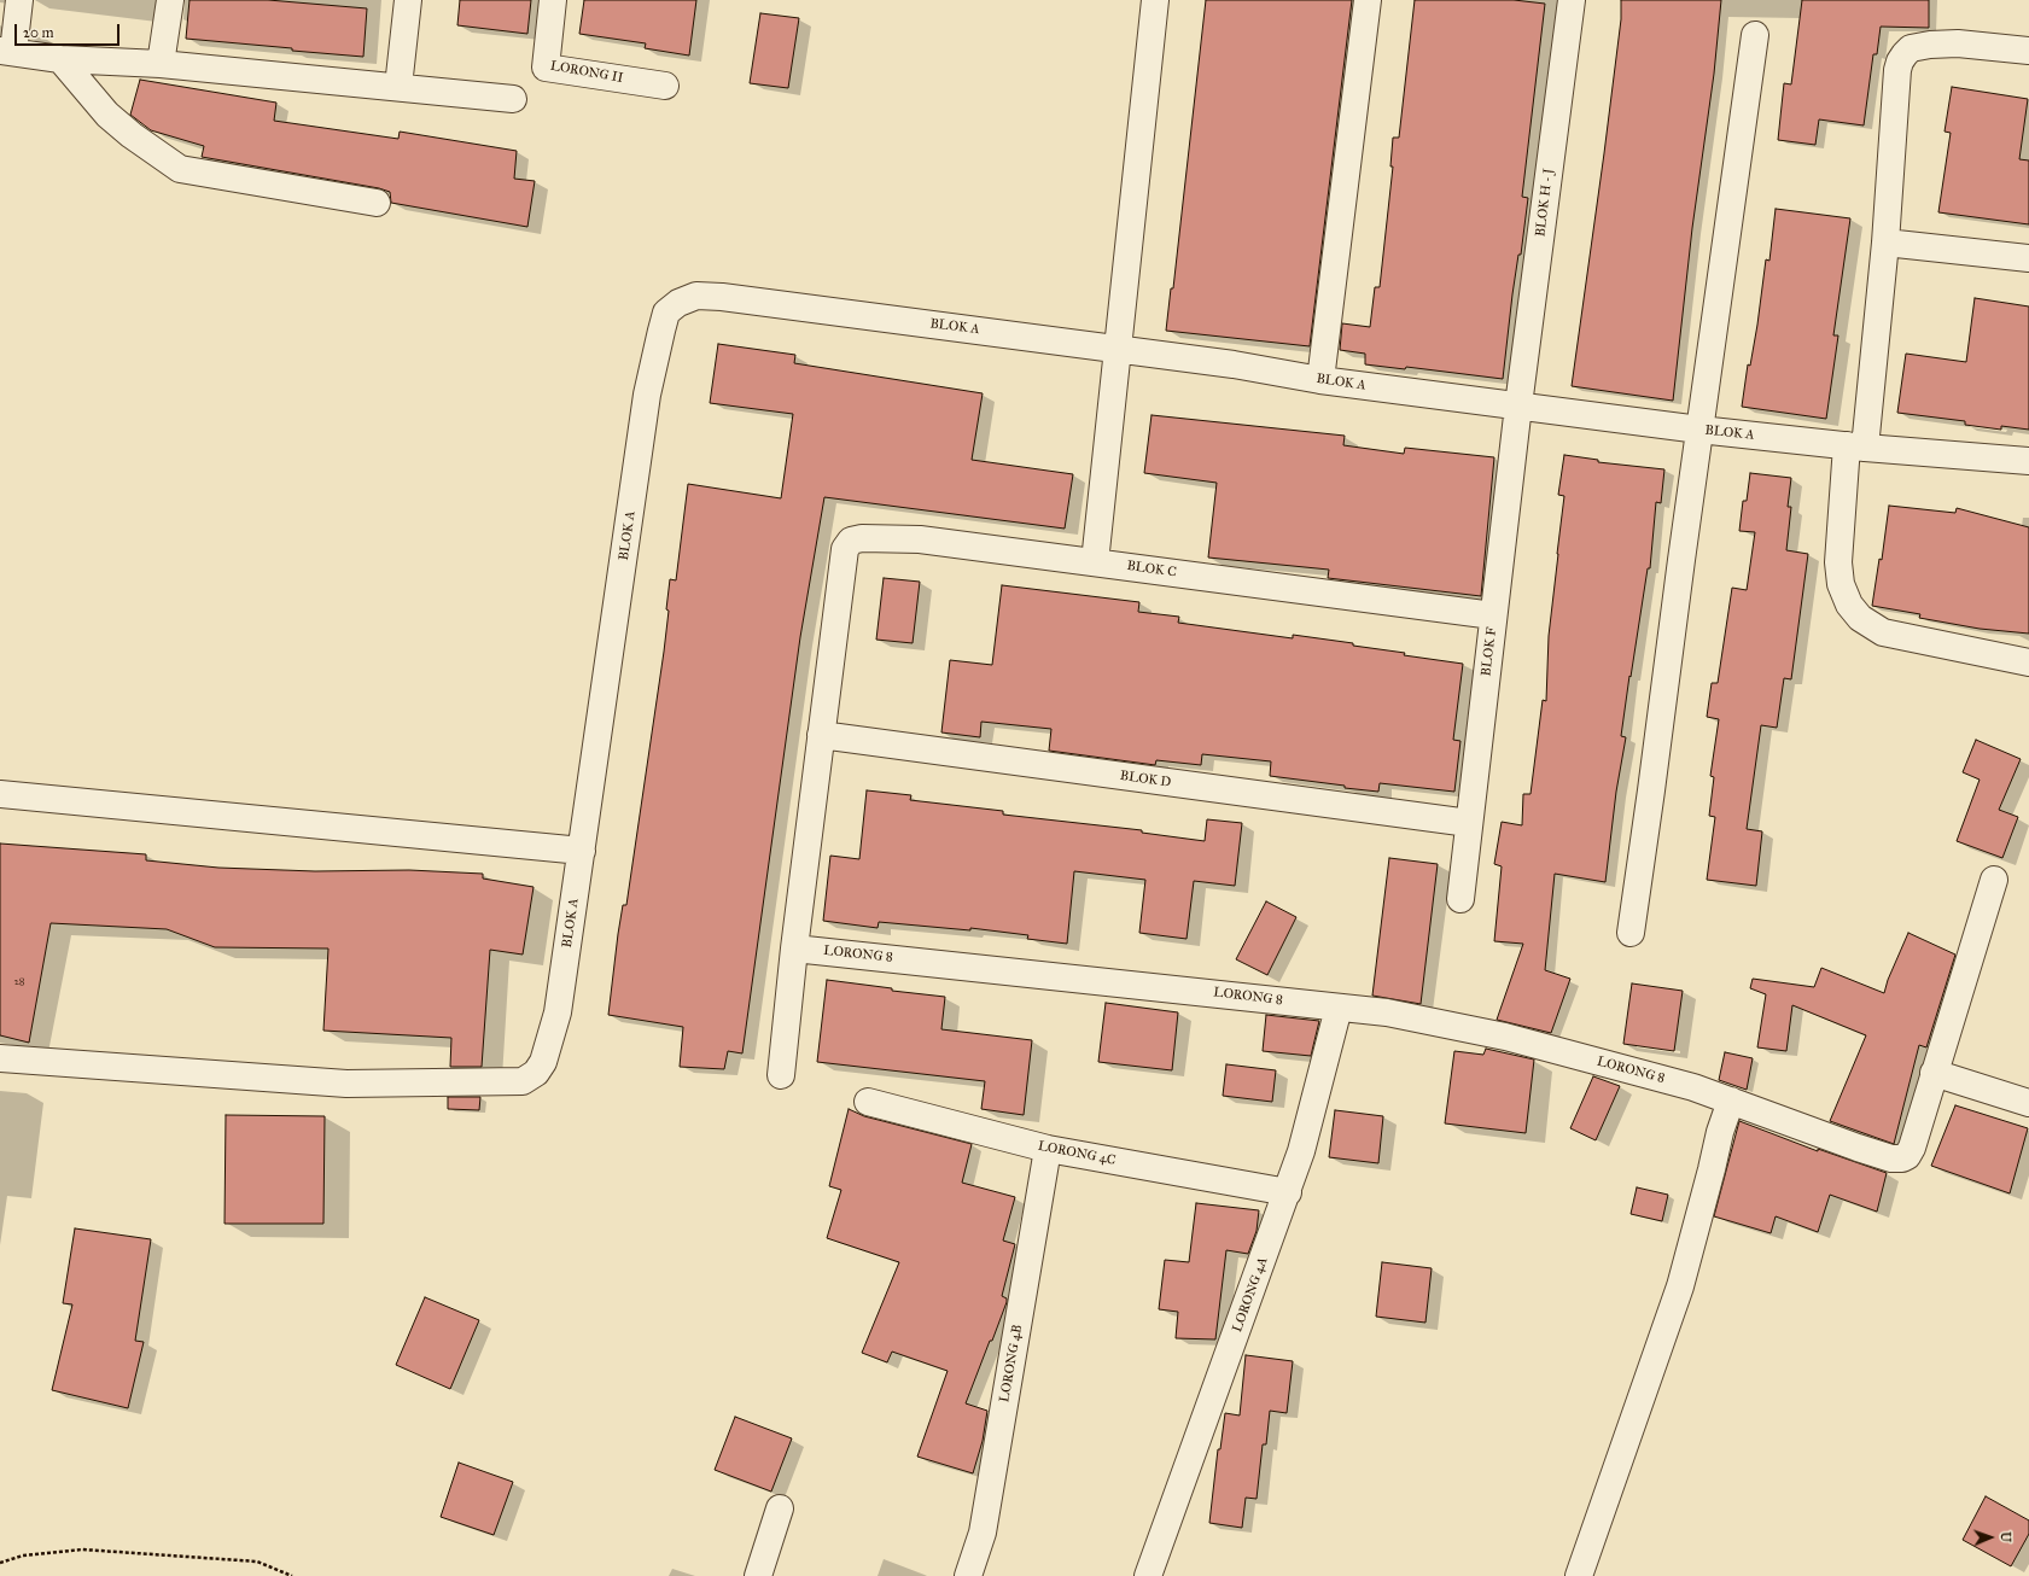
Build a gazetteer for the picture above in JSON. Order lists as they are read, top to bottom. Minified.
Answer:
{"streets":{"street":["LORONG II","BLOK H - J","BLOK A","BLOK C","BLOK F","BLOK D","LORONG 8","LORONG 4C","LORONG 4A","LORONG 4B"]},"crossings":[["BLOK H - J","BLOK A"],["BLOK H - J","BLOK F"],["BLOK A","BLOK F"],["BLOK C","BLOK F"],["BLOK C","BLOK D"],["BLOK C","LORONG 8"],["BLOK F","BLOK D"],["LORONG 8","LORONG 4A"],["LORONG 4C","LORONG 4A"],["LORONG 4C","LORONG 4B"]],"house_numbers":["28"],"scale_bar":"20 m","north":"right"}
